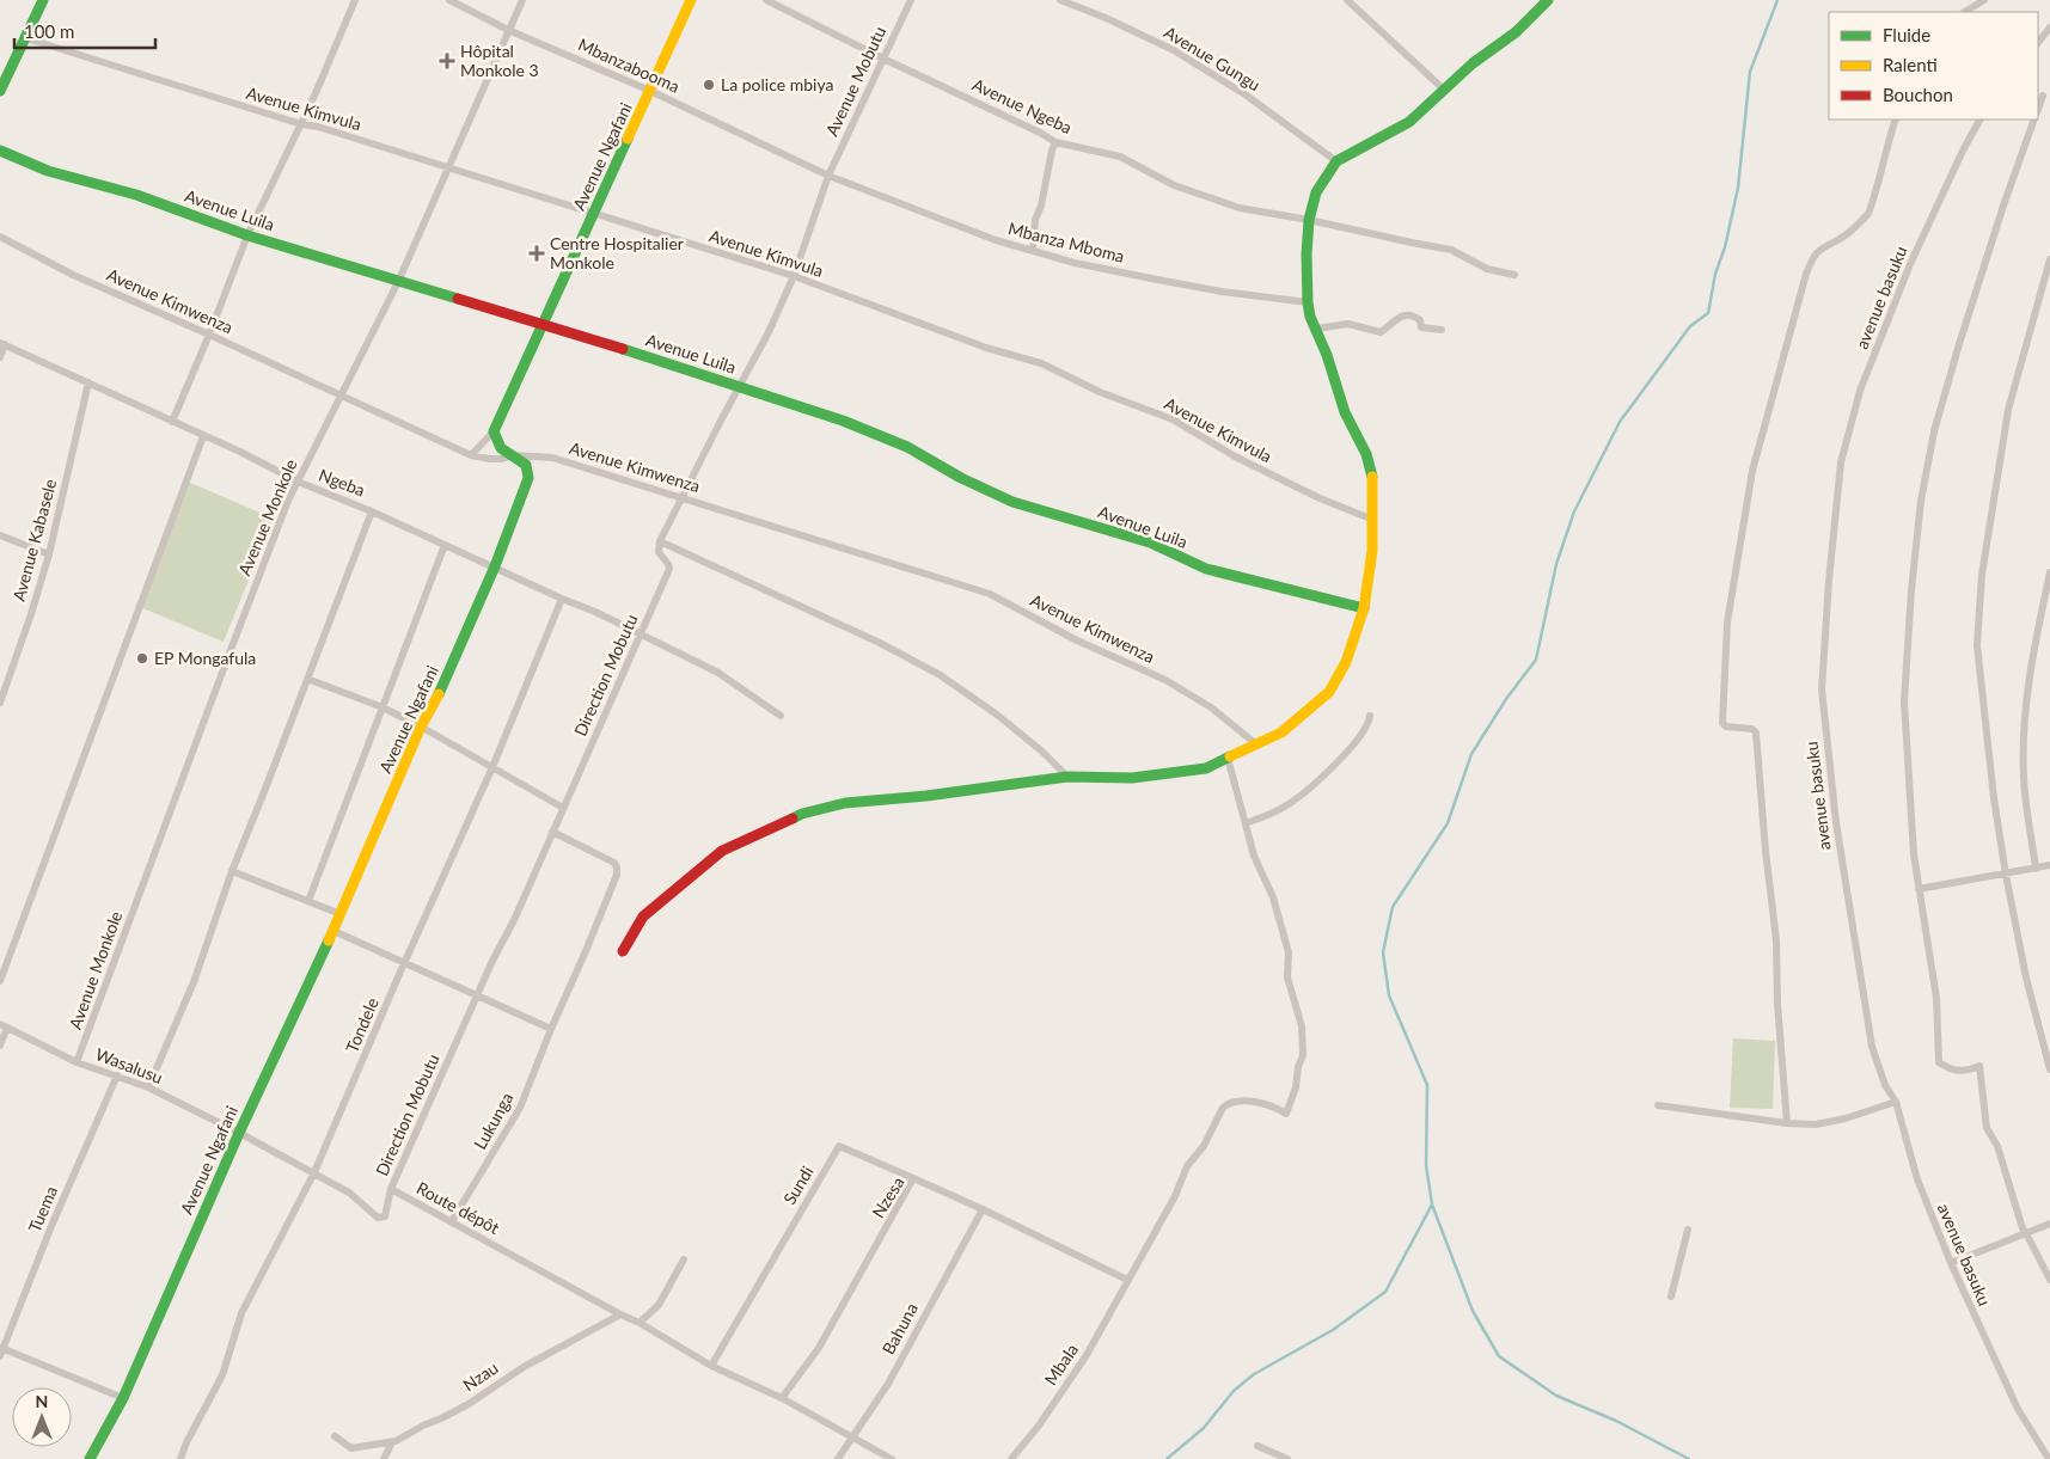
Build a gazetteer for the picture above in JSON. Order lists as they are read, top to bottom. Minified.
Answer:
{"streets":{"main road":["Avenue Ngafani","Avenue Luila"],"street":["Avenue Gungu","Mbanzabooma","Avenue Mobutu","Avenue Ngeba","Avenue Kimvula","Mbanza Mboma","avenue basuku","Avenue Kimwenza","Ngeba","Avenue Monkole","Avenue Kabasele","Direction Mobutu","Tondele","Wasalusu","Lukunga","Sundi","Nzesa","Route dépôt","Tuema","Bahuna","Mbala","Nzau"]},"crossings":[["Mbanzabooma","Avenue Mobutu"],["Mbanzabooma","Avenue Ngafani"],["Mbanzabooma","Mbanza Mboma"],["Mbanzabooma","Avenue Monkole"],["Avenue Mobutu","Avenue Ngeba"],["Avenue Mobutu","Mbanza Mboma"],["Avenue Kimvula","Avenue Ngafani"],["Avenue Kimvula","Avenue Monkole"],["Avenue Ngafani","Avenue Luila"],["Avenue Ngafani","Avenue Kimwenza"],["Avenue Ngafani","Ngeba"],["Avenue Ngafani","Wasalusu"],["Avenue Ngafani","Route dépôt"],["Avenue Luila","Avenue Monkole"],["Avenue Kimwenza","Avenue Monkole"],["Ngeba","Avenue Monkole"],["Ngeba","Avenue Kabasele"],["Ngeba","Direction Mobutu"],["Ngeba","Tondele"],["Avenue Monkole","Wasalusu"],["Direction Mobutu","Lukunga"],["Direction Mobutu","Route dépôt"],["Tondele","Route dépôt"],["Wasalusu","Route dépôt"],["Wasalusu","Tuema"],["Lukunga","Route dépôt"],["Sundi","Nzesa"],["Nzesa","Bahuna"],["Nzesa","Mbala"],["Route dépôt","Nzau"]],"places":{"health":["Hôpital Monkole 3","Centre Hospitalier Monkole"],"other":["La police mbiya","EP Mongafula"]},"legend":["Fluide","Ralenti","Bouchon"],"scale_bar":"100 m","north":"top"}
